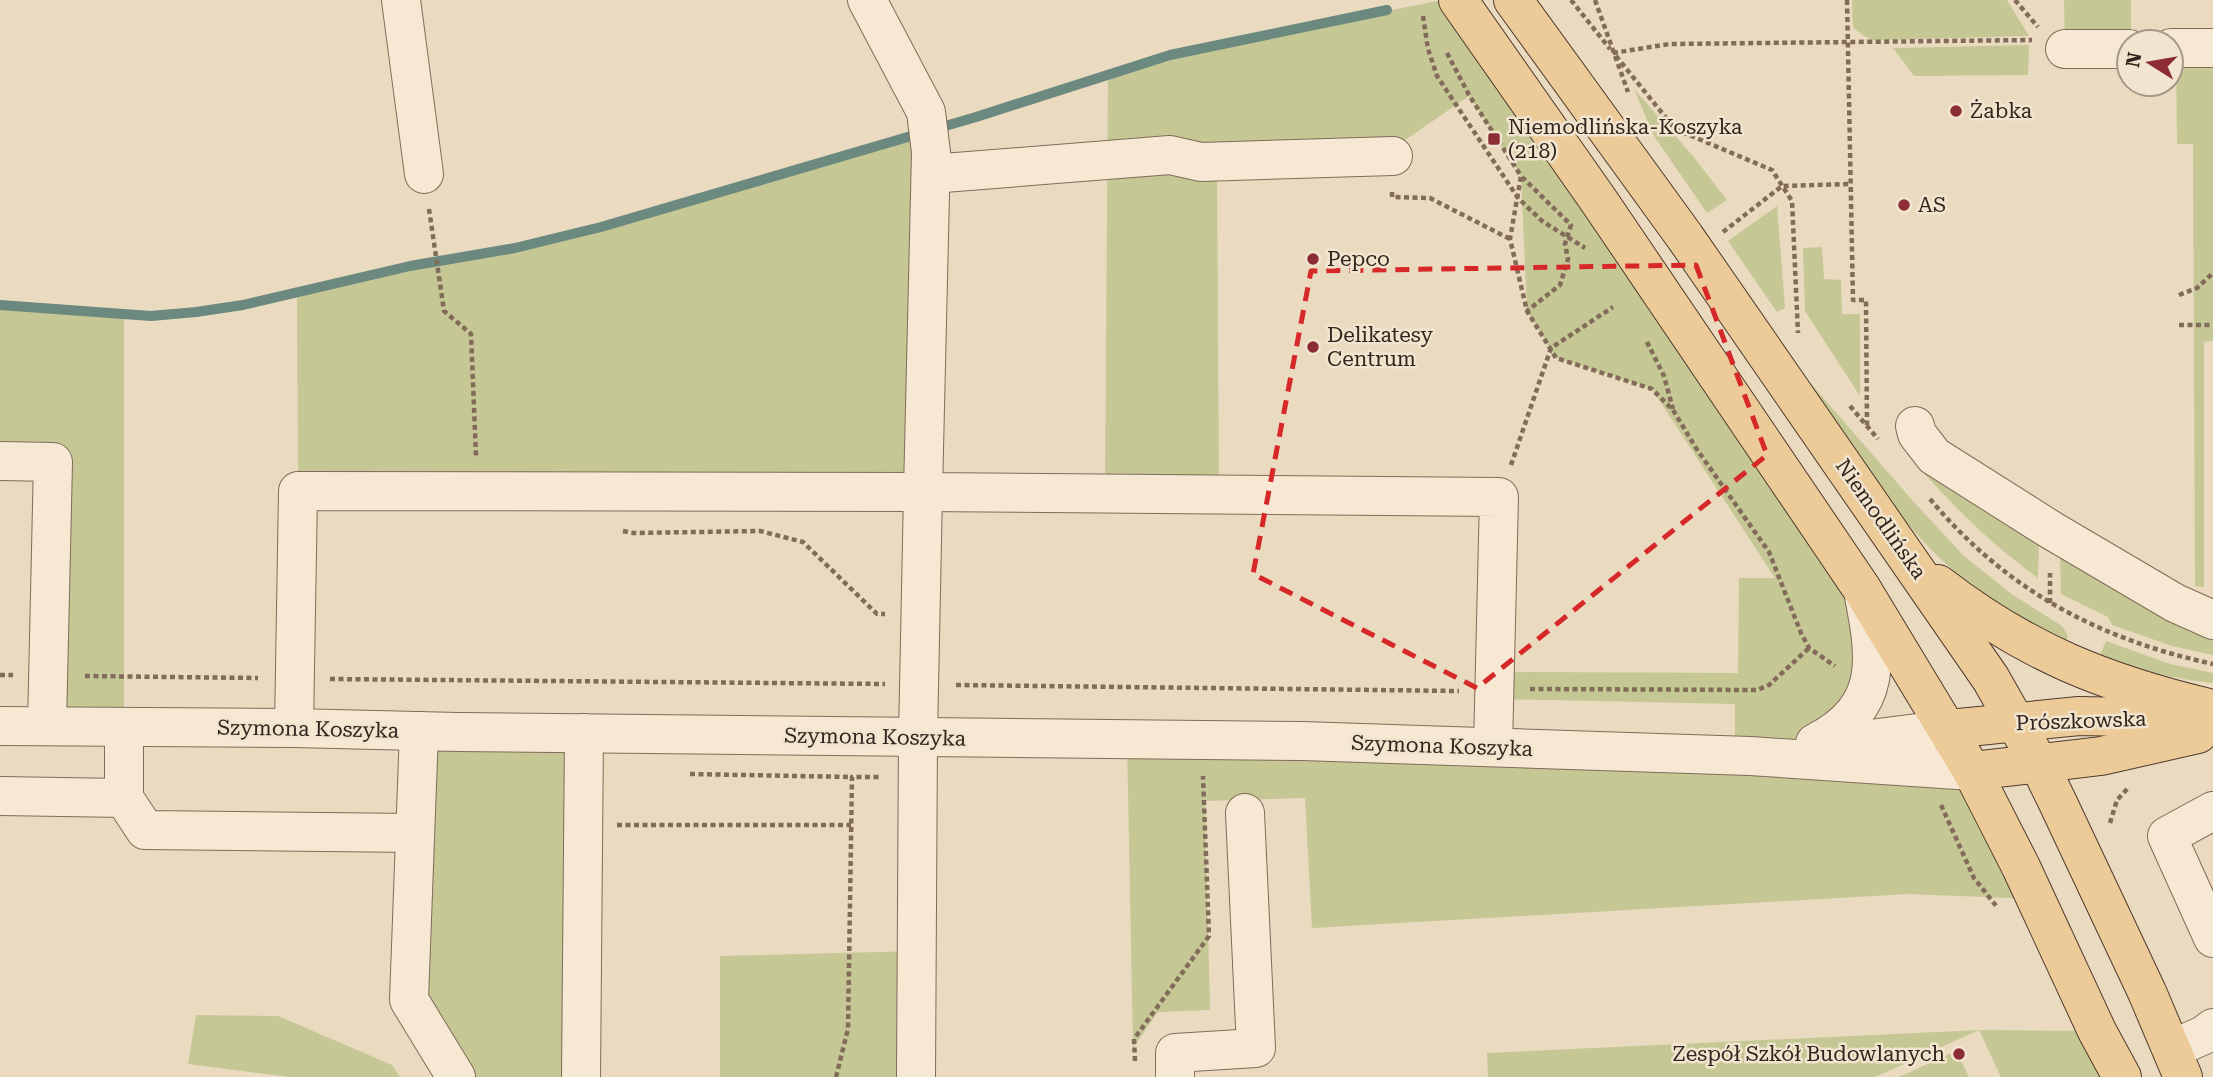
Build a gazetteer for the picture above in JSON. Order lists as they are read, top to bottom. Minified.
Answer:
{"streets":{"main road":["Niemodlińska","Prószkowska"],"street":["Szymona Koszyka"]},"crossings":[["Niemodlińska","Prószkowska"],["Prószkowska","Szymona Koszyka"]],"places":{"other":["Żabka","AS","Pepco","Delikatesy Centrum","Zespół Szkół Budowlanych"],"transit":["Niemodlińska-Koszyka (218)"]},"north":"left"}
